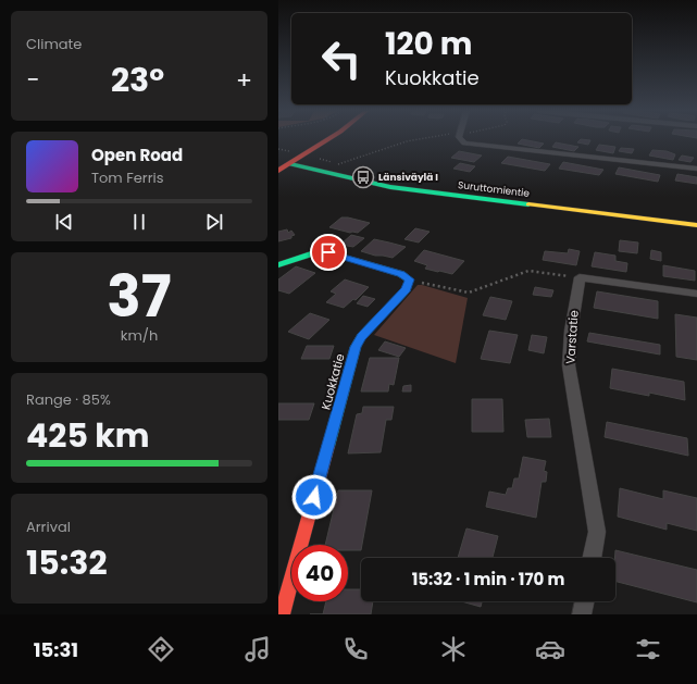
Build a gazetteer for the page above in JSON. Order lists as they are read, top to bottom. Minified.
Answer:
{"streets":{"street":["Suruttomientie","Varstatie","Kuokkatie"]},"places":{"bus stop":["Länsiväylä I"]},"page":{"tile":["Climate",["37","km/h"],["Range · 85%","425 km"],["Arrival","15:32"]],"turn":["120 m","Kuokkatie"],"heat":["−","23°","+"],"song":["Open Road","Tom Ferris"],"limit":"40","trip":"15:32 · 1 min · 170 m","tabs":"15:31"}}
